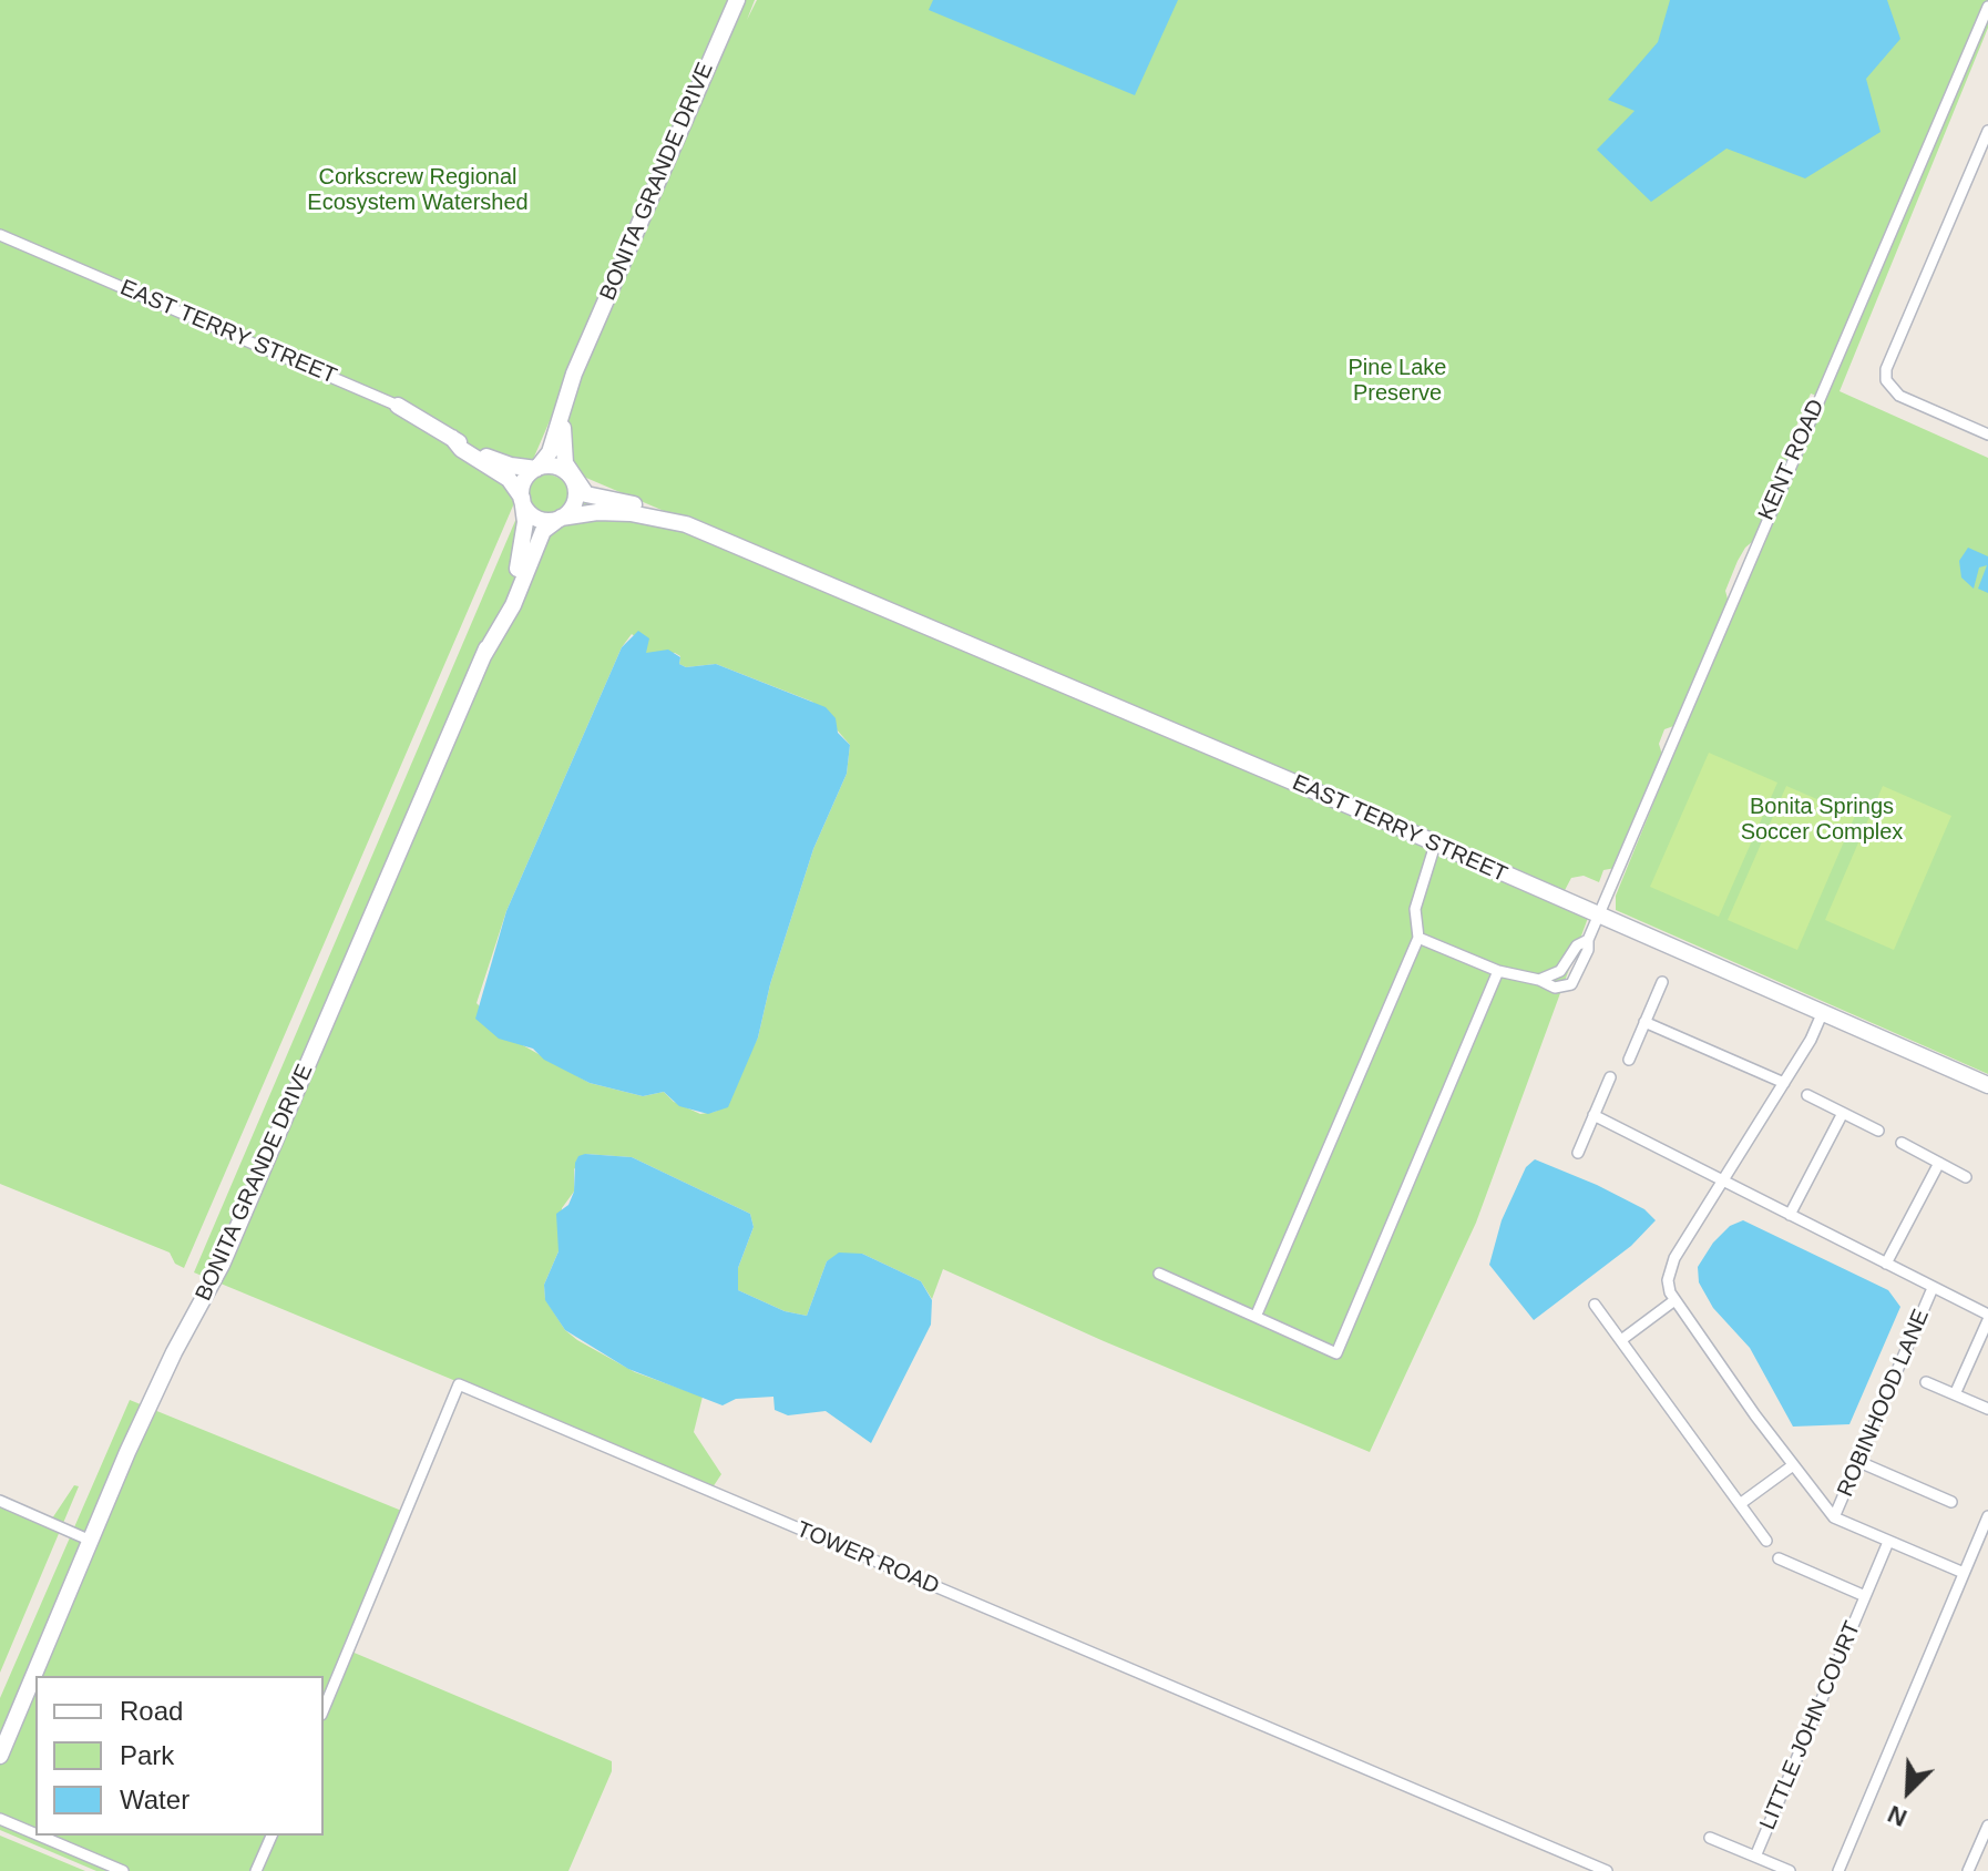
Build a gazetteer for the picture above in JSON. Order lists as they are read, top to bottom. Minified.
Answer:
{"streets":{"street":["BONITA GRANDE DRIVE","EAST TERRY STREET","KENT ROAD","ROBINHOOD LANE","TOWER ROAD","LITTLE JOHN COURT"]},"crossings":[["BONITA GRANDE DRIVE","EAST TERRY STREET"],["EAST TERRY STREET","KENT ROAD"]],"parks":["Corkscrew Regional Ecosystem Watershed","Pine Lake Preserve","Bonita Springs Soccer Complex"],"legend":["Road","Park","Water"],"north":"bottom left"}
